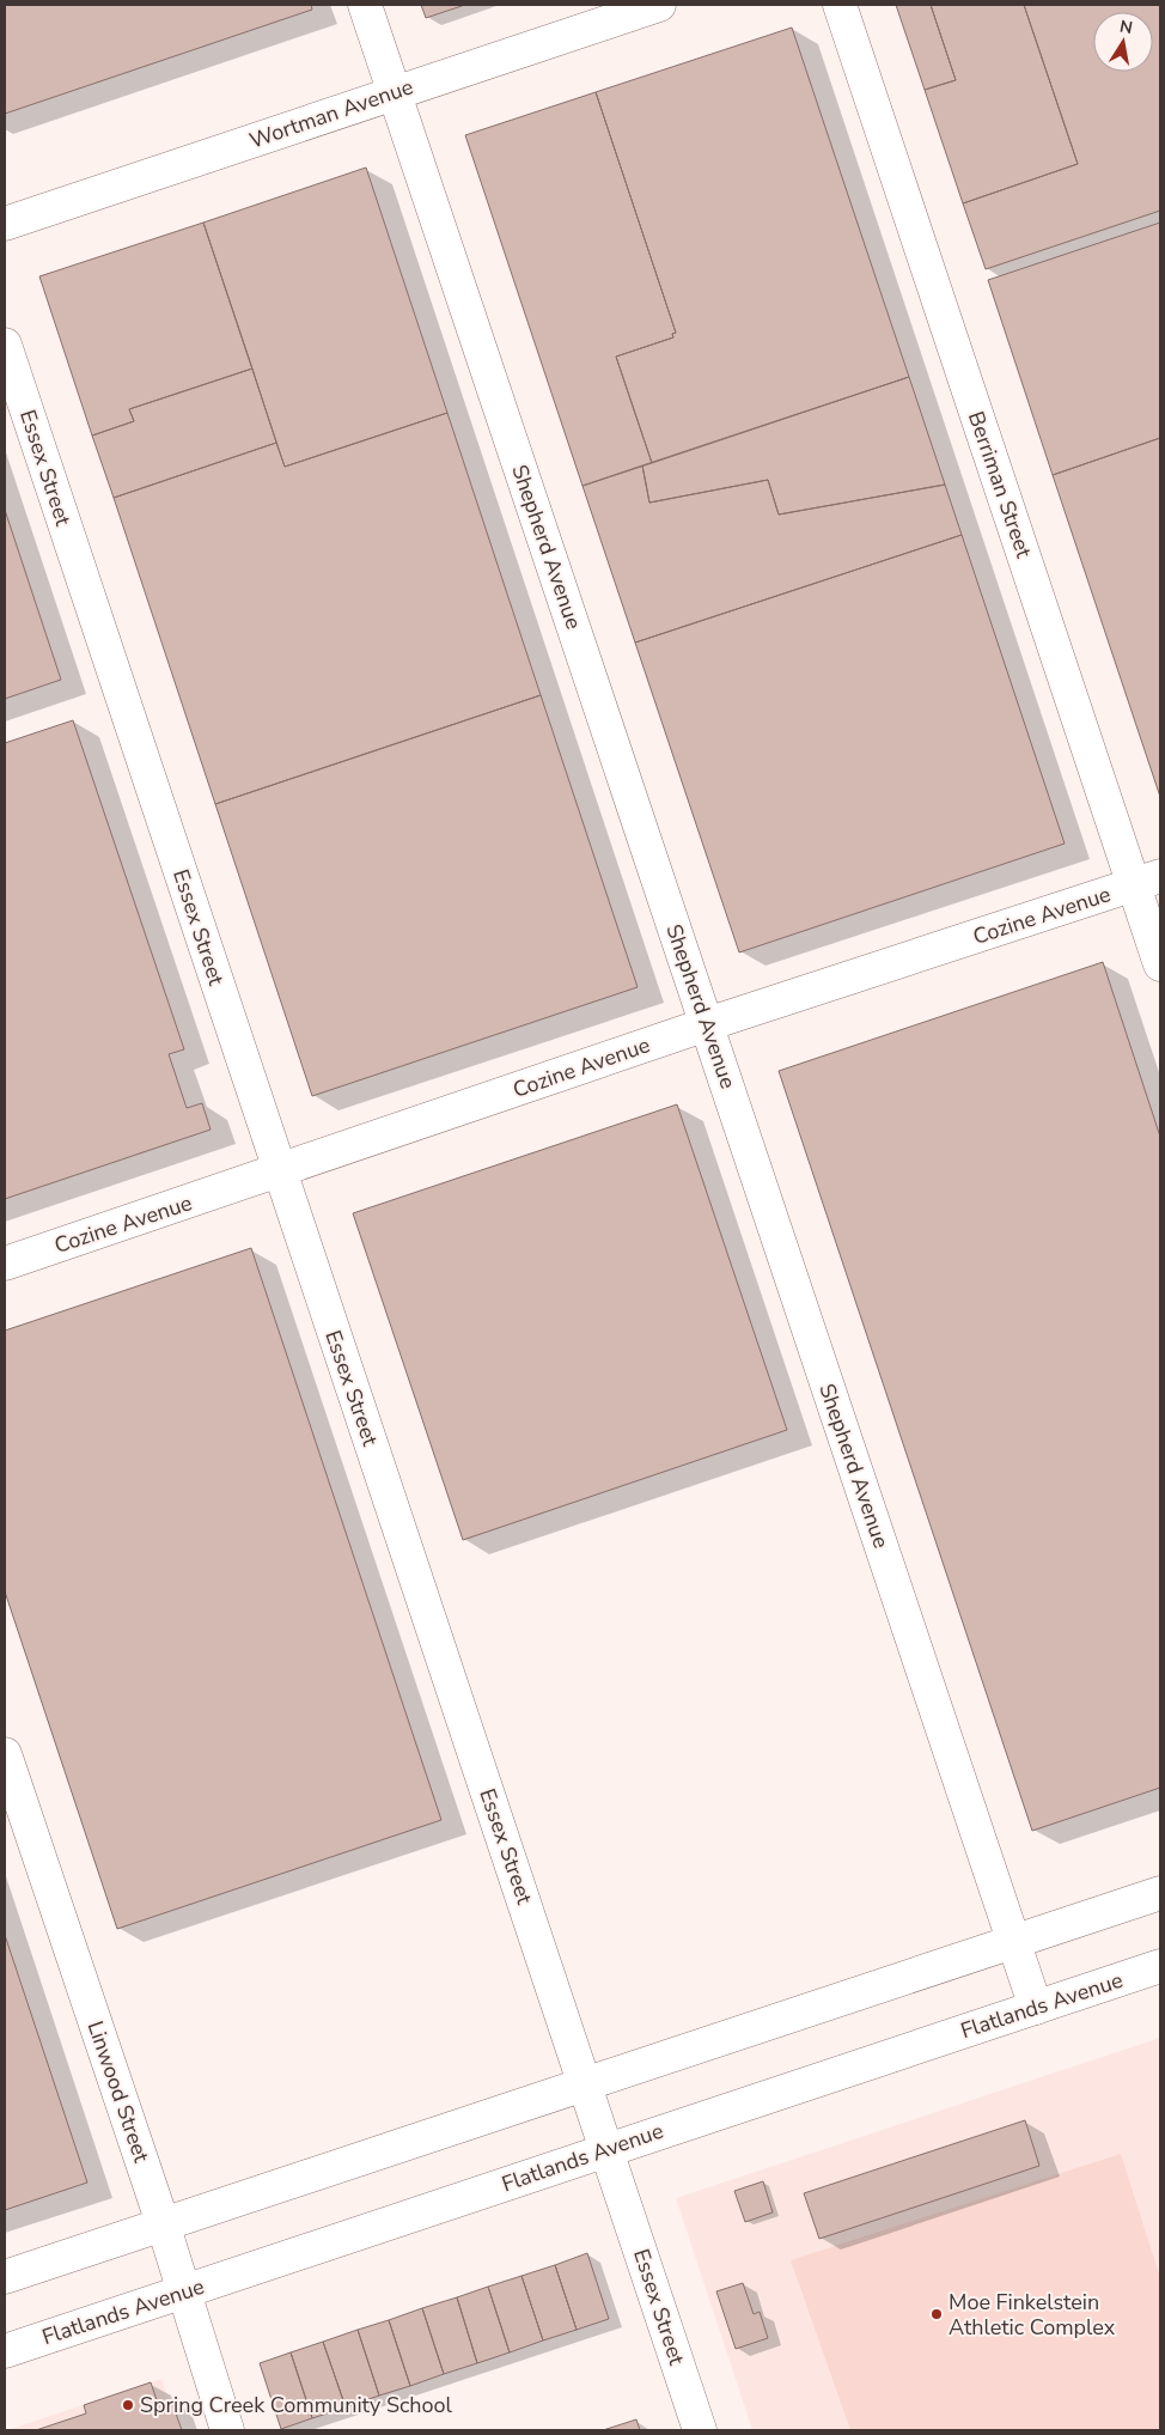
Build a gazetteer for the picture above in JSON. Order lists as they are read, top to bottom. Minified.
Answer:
{"streets":{"street":["Wortman Avenue","Essex Street","Berriman Street","Shepherd Avenue","Cozine Avenue","Flatlands Avenue","Linwood Street"]},"crossings":[["Wortman Avenue","Shepherd Avenue"],["Essex Street","Cozine Avenue"],["Essex Street","Flatlands Avenue"],["Berriman Street","Cozine Avenue"],["Shepherd Avenue","Cozine Avenue"],["Shepherd Avenue","Flatlands Avenue"],["Flatlands Avenue","Linwood Street"]],"places":["Moe Finkelstein Athletic Complex","Spring Creek Community School"],"north":"top"}
